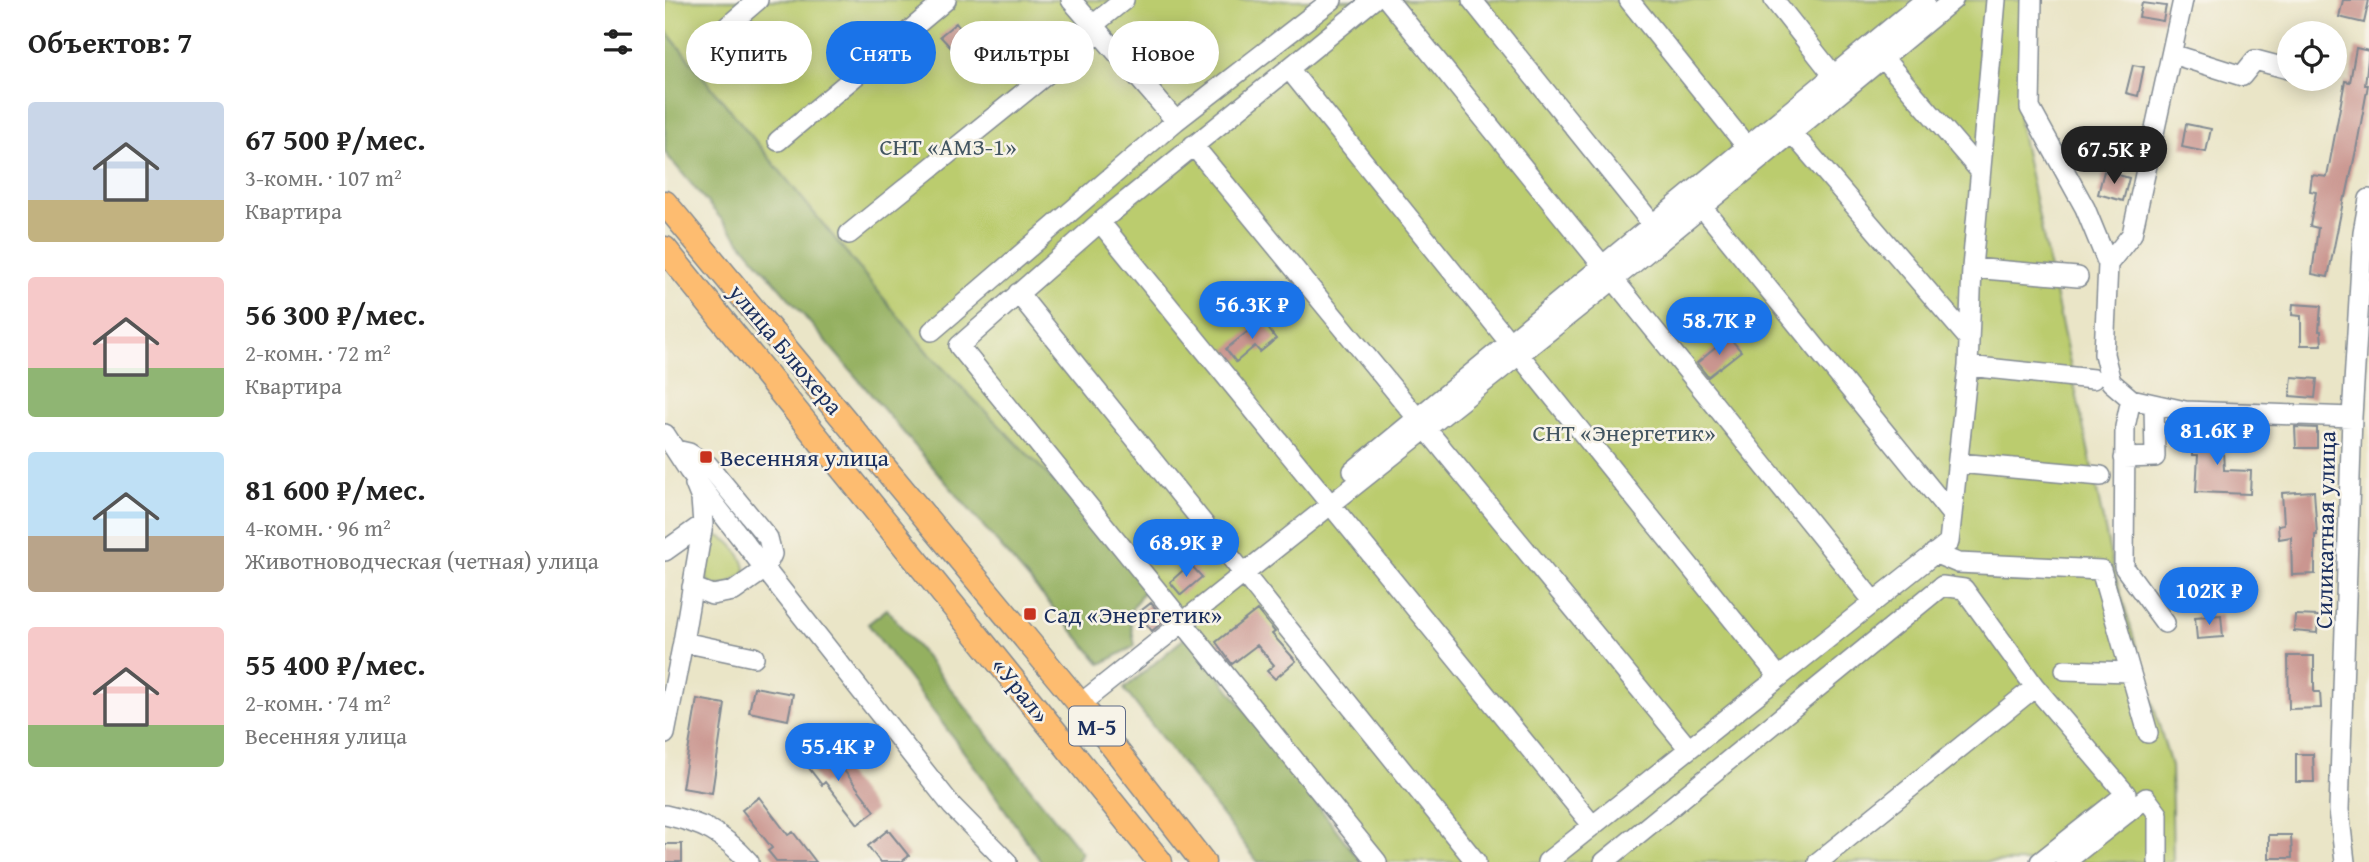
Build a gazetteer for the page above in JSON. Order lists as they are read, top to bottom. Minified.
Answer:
{"streets":{"main road":["улица Блюхера","«Урал»","М-5"],"street":["Силикатная улица"]},"crossings":[["улица Блюхера","«Урал»"]],"parks":["СНТ «АМЗ-1»","СНТ «Энергетик»"],"places":{"transit":["Весенняя улица","Сад «Энергетик»"]},"page":{"heading":"Объектов: 7","chip":["Купить","Снять","Фильтры","Новое"],"list":[{"name":"67 500 ₽/мес.","note":"3-комн. · 107 m² · Квартира"},{"name":"56 300 ₽/мес.","note":"2-комн. · 72 m² · Квартира"},{"name":"81 600 ₽/мес.","note":"4-комн. · 96 m² · Животноводческая (четная) улица"},{"name":"55 400 ₽/мес.","note":"2-комн. · 74 m² · Весенняя улица"}],"price":["67.5K ₽","56.3K ₽","58.7K ₽","81.6K ₽","68.9K ₽","102K ₽","55.4K ₽"]}}
